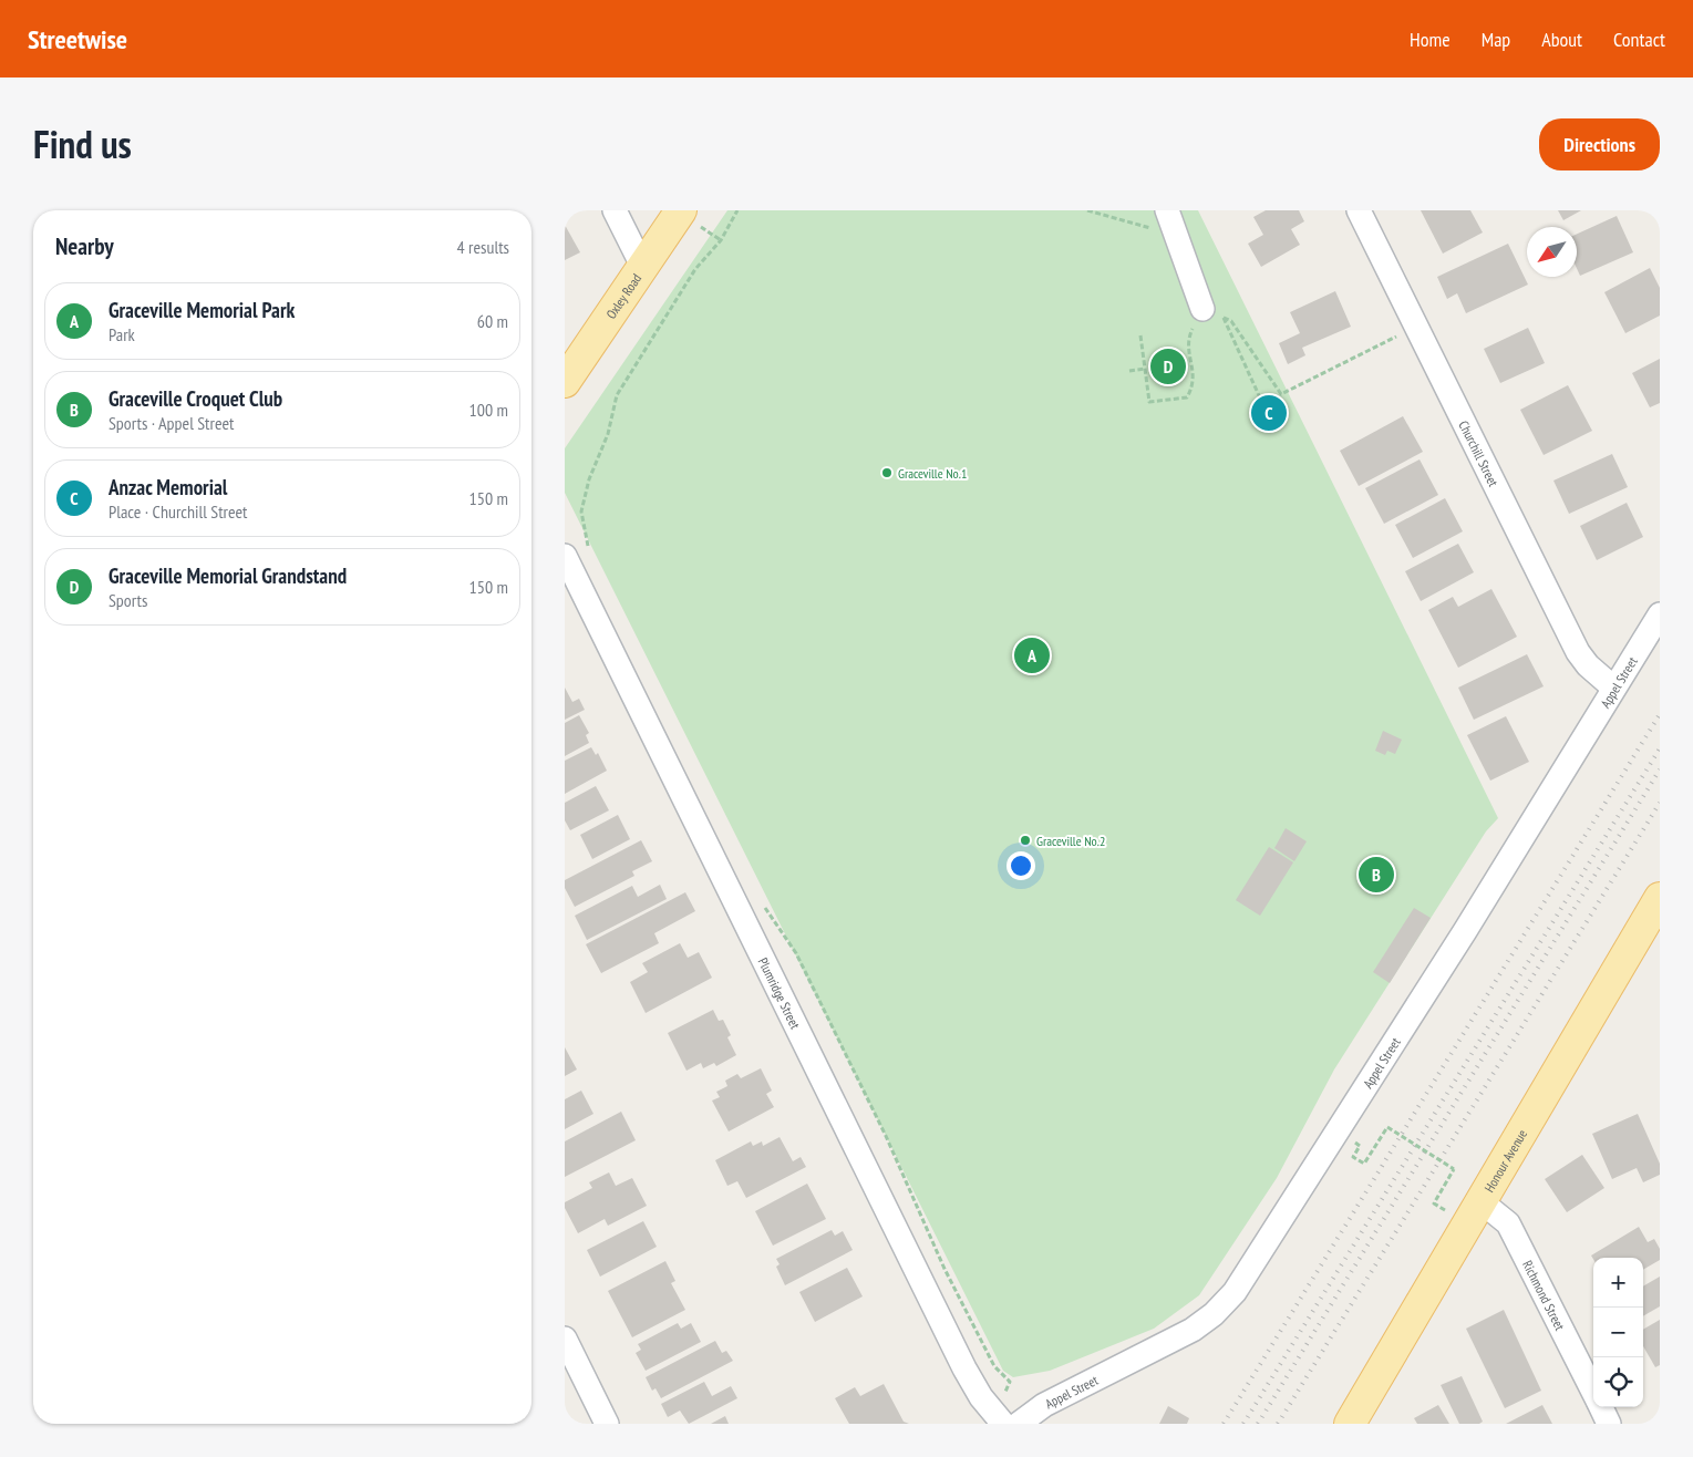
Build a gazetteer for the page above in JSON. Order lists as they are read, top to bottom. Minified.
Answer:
{"streets":{"main road":["Oxley Road","Honour Avenue"],"street":["Churchill Street","Appel Street","Plumridge Street","Richmond Street"]},"crossings":[["Churchill Street","Appel Street"],["Honour Avenue","Richmond Street"]],"places":["Graceville No.1","Graceville No.2"],"north":"bottom left","page":{"header":"Streetwise","nav":["Home","Map","About","Contact"],"title":"Find us","buttons":"Directions","heading":["Nearby","4 results"],"list":[{"mark":"A","name":"Graceville Memorial Park","note":"Park","value":"60 m"},{"mark":"B","name":"Graceville Croquet Club","note":"Sports · Appel Street","value":"100 m"},{"mark":"C","name":"Anzac Memorial","note":"Place · Churchill Street","value":"150 m"},{"mark":"D","name":"Graceville Memorial Grandstand","note":"Sports","value":"150 m"}],"pins":["D","C","A","B"],"map_buttons":["+","−"]}}
